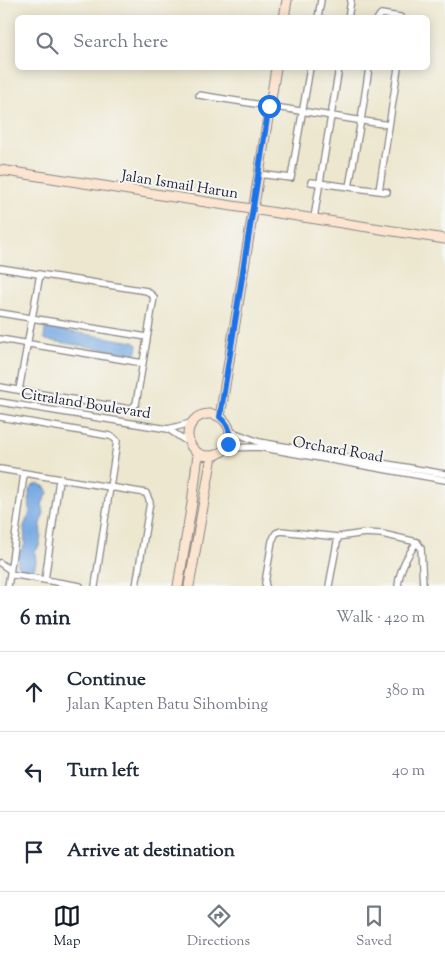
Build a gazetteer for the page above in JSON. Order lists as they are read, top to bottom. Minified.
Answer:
{"streets":{"street":["Jalan Ismail Harun","Citraland Boulevard","Orchard Road"]},"crossings":[["Citraland Boulevard","Orchard Road"]],"page":{"search":"Search here","heading":["6 min","Walk · 420 m"],"list":[["Continue","Jalan Kapten Batu Sihombing","380 m"],["Turn left","40 m"],"Arrive at destination"],"nav":["Map","Directions","Saved"]}}
